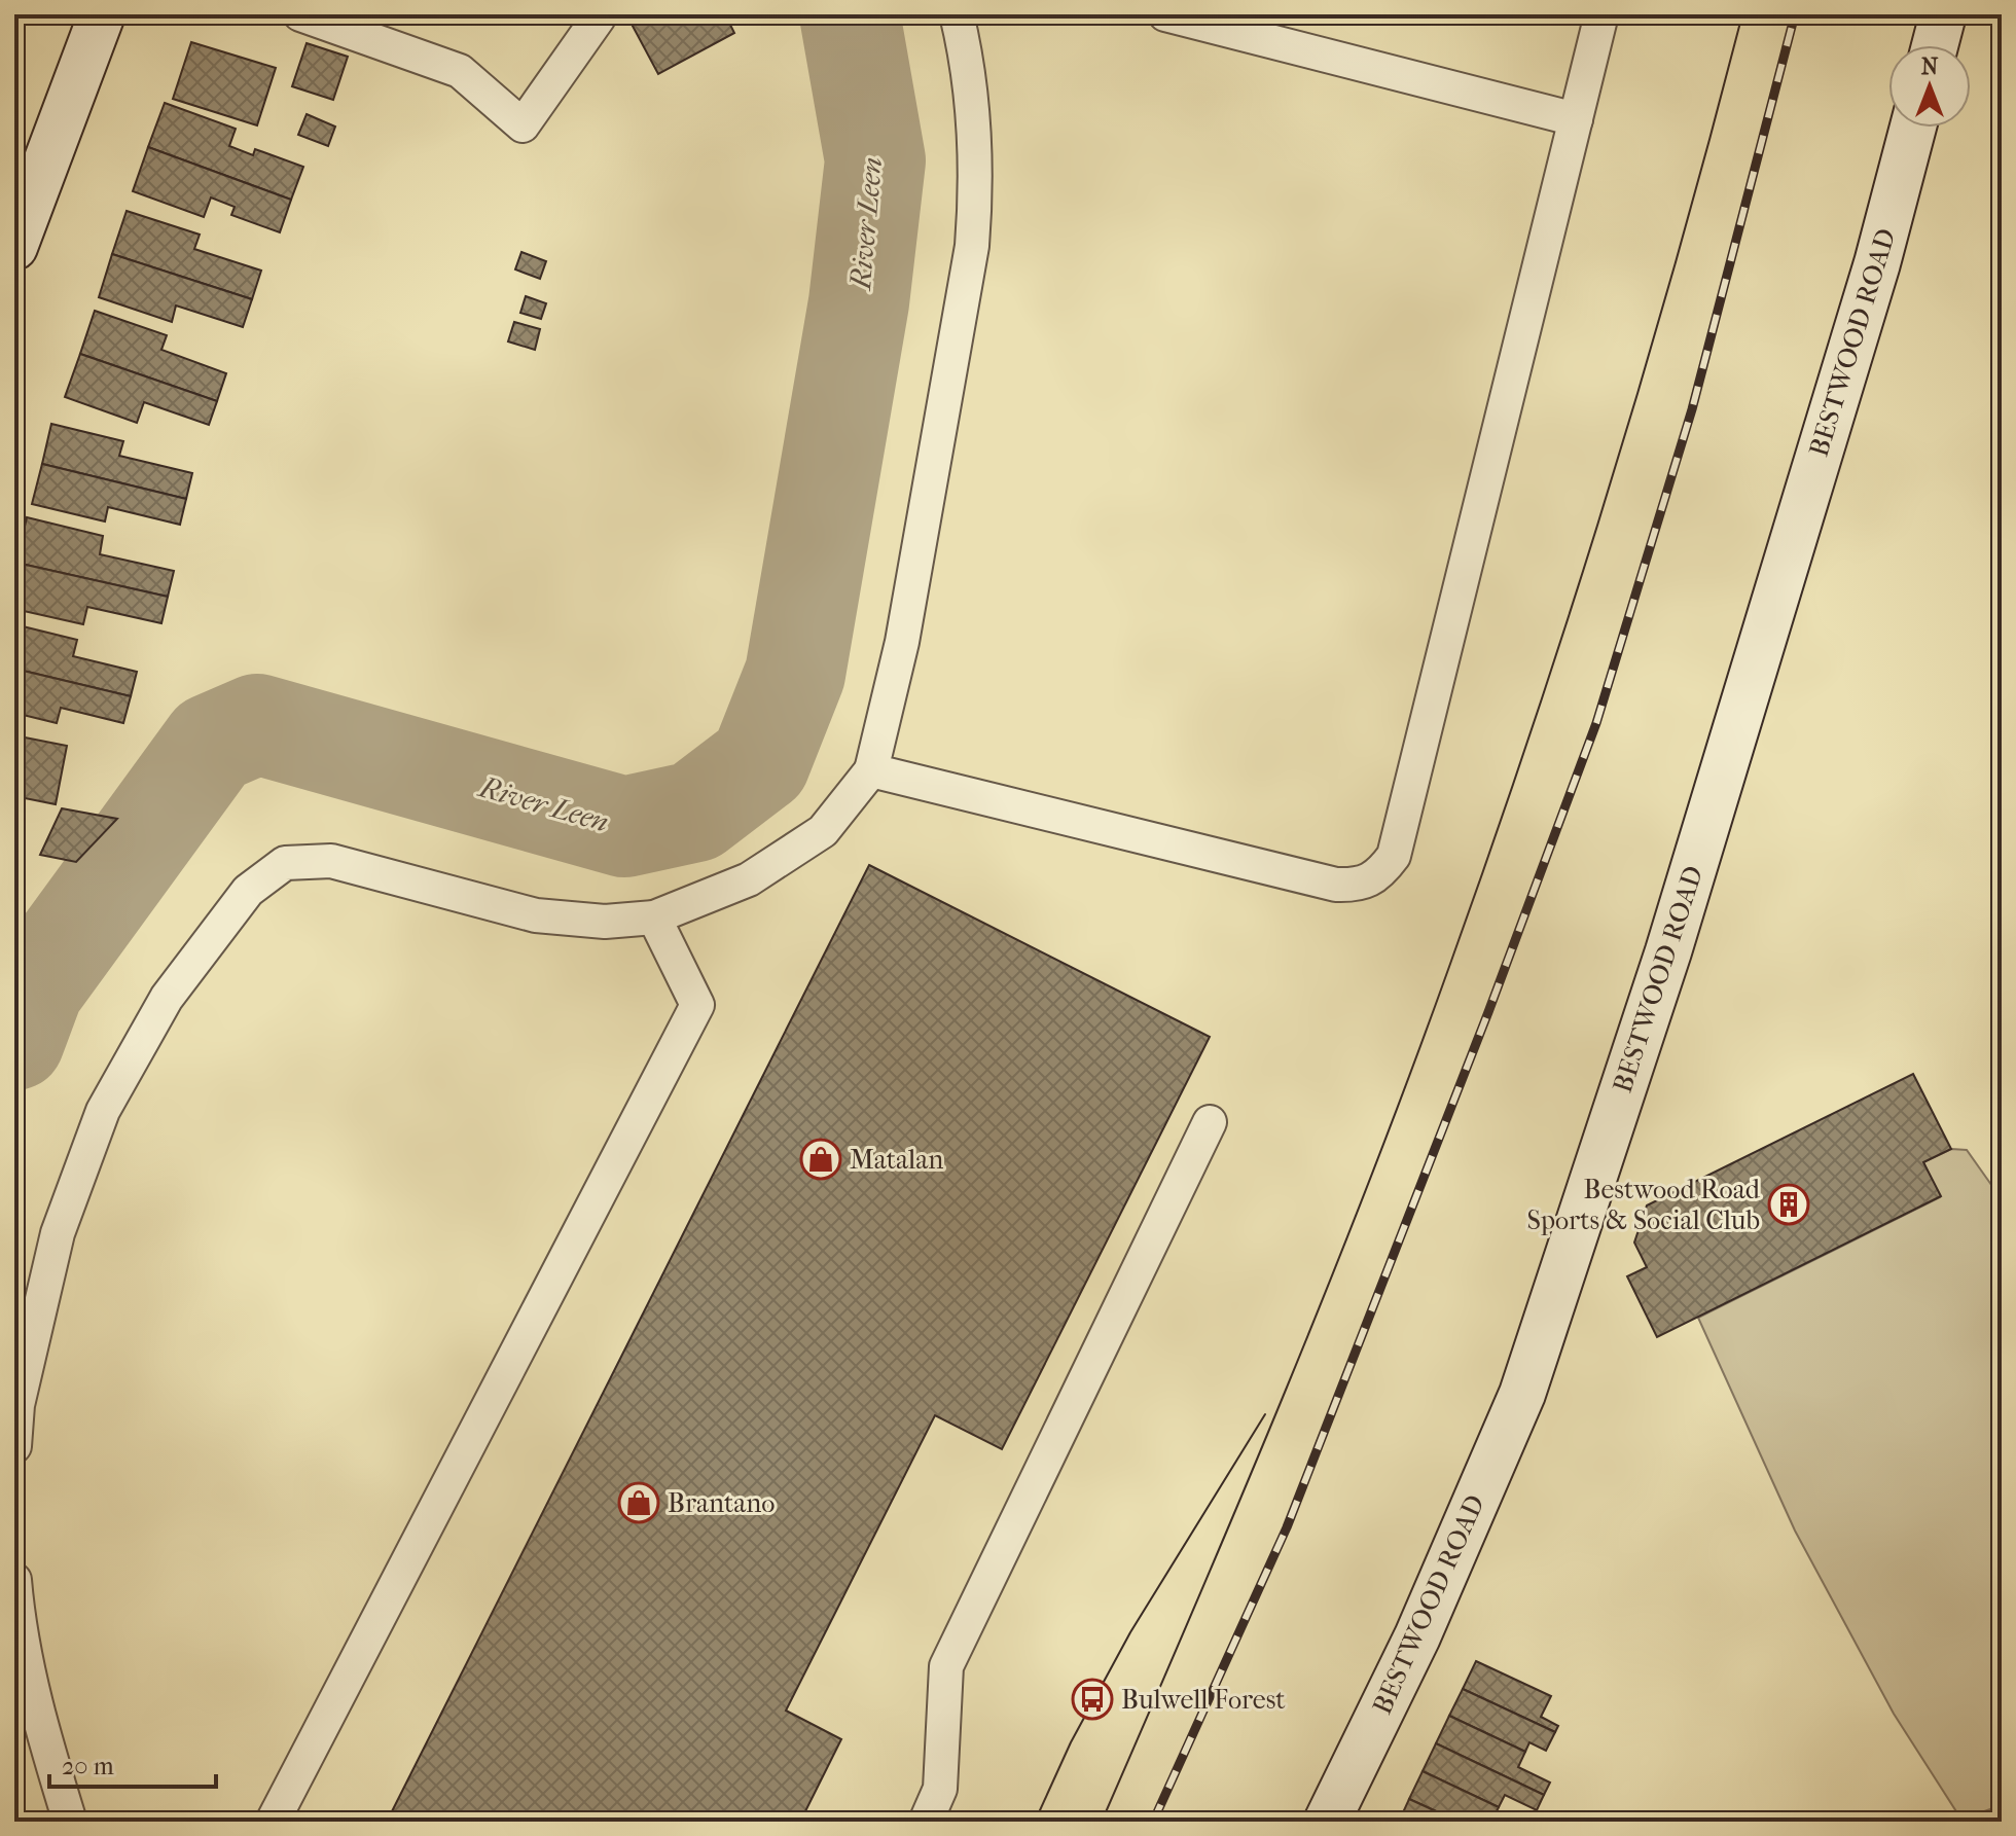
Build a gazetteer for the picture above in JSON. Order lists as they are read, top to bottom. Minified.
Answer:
{"streets":{"street":["BESTWOOD ROAD"]},"water":["River Leen"],"places":{"shop":["Matalan","Brantano"],"building":["Bestwood Road Sports & Social Club"],"bus stop":["Bulwell Forest"]},"scale_bar":"20 m","north":"top"}
